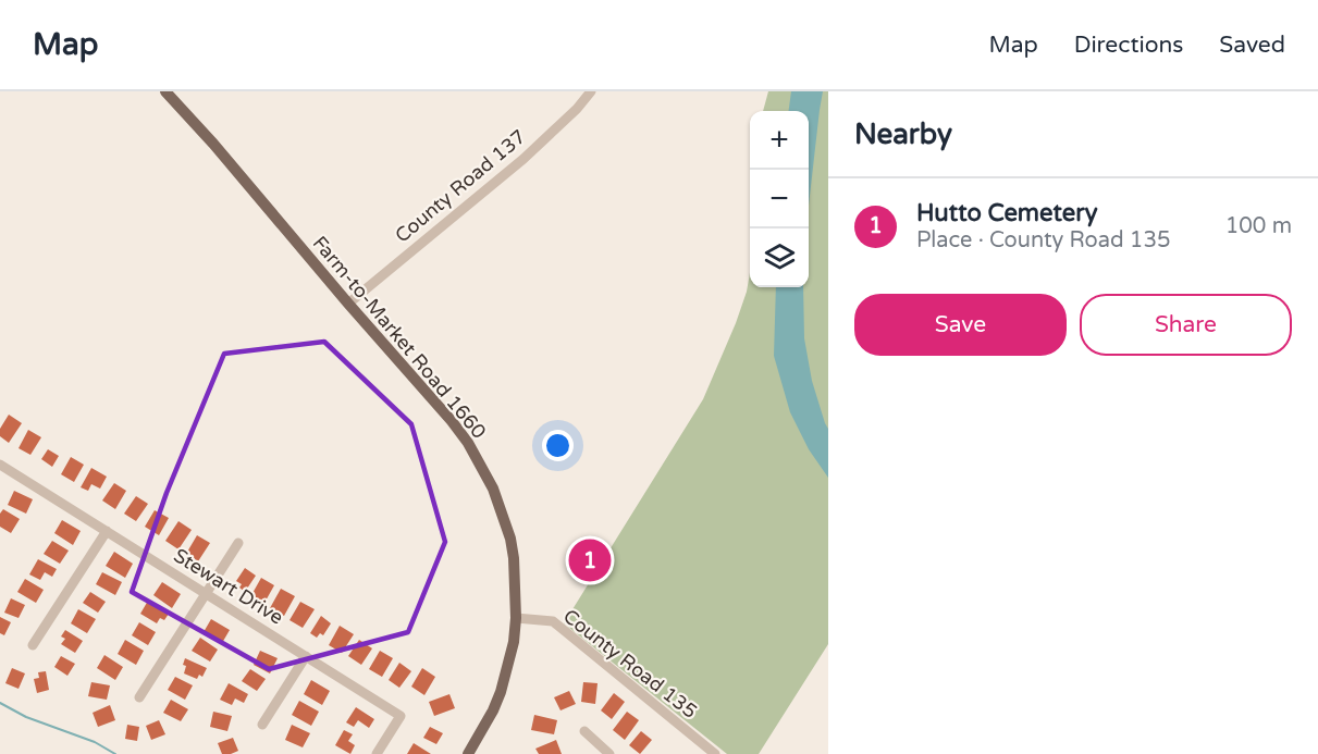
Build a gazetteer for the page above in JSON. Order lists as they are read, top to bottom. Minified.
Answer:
{"streets":{"main road":["Farm-to-Market Road 1660"],"street":["County Road 137","Stewart Drive","County Road 135"]},"crossings":[["County Road 137","Farm-to-Market Road 1660"],["Farm-to-Market Road 1660","County Road 135"]],"page":{"header":"Map","nav":["Map","Directions","Saved"],"heading":"Nearby","map_buttons":["+","−"],"list":[{"mark":"1","name":"Hutto Cemetery","note":"Place · County Road 135","value":"100 m"}],"buttons":["Save","Share"],"pins":"1"}}
